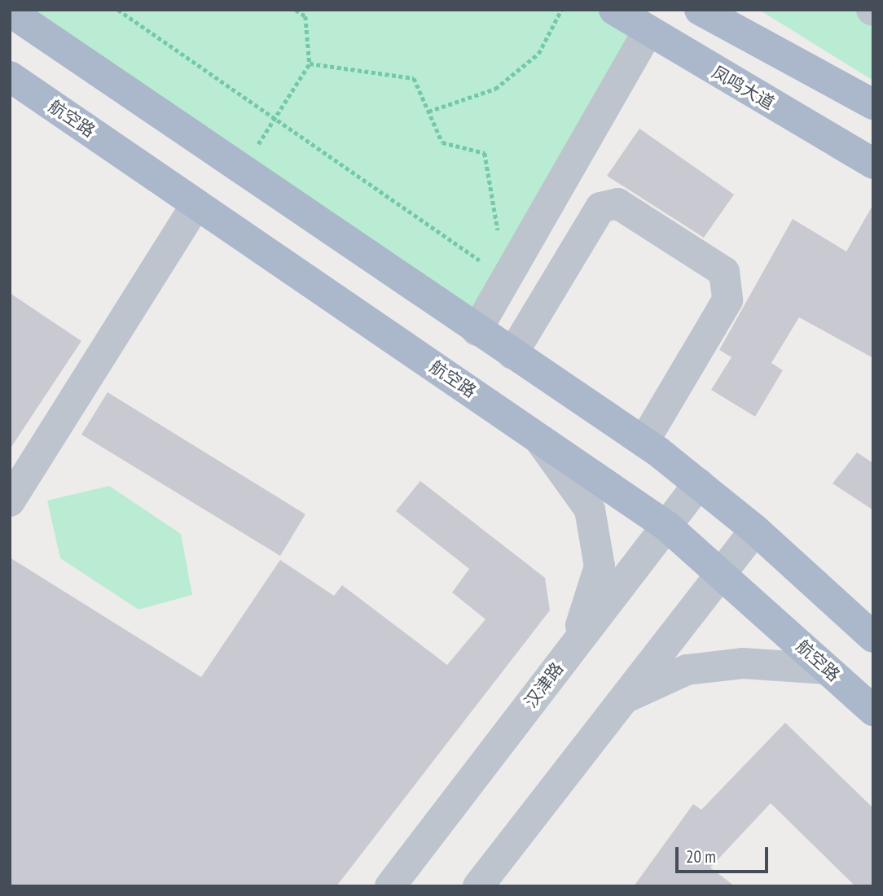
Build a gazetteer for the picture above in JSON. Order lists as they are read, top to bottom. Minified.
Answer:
{"streets":{"main road":["凤鸣大道","航空路"],"street":["汉津路"]},"crossings":[["航空路","汉津路"]],"scale_bar":"20 m"}
